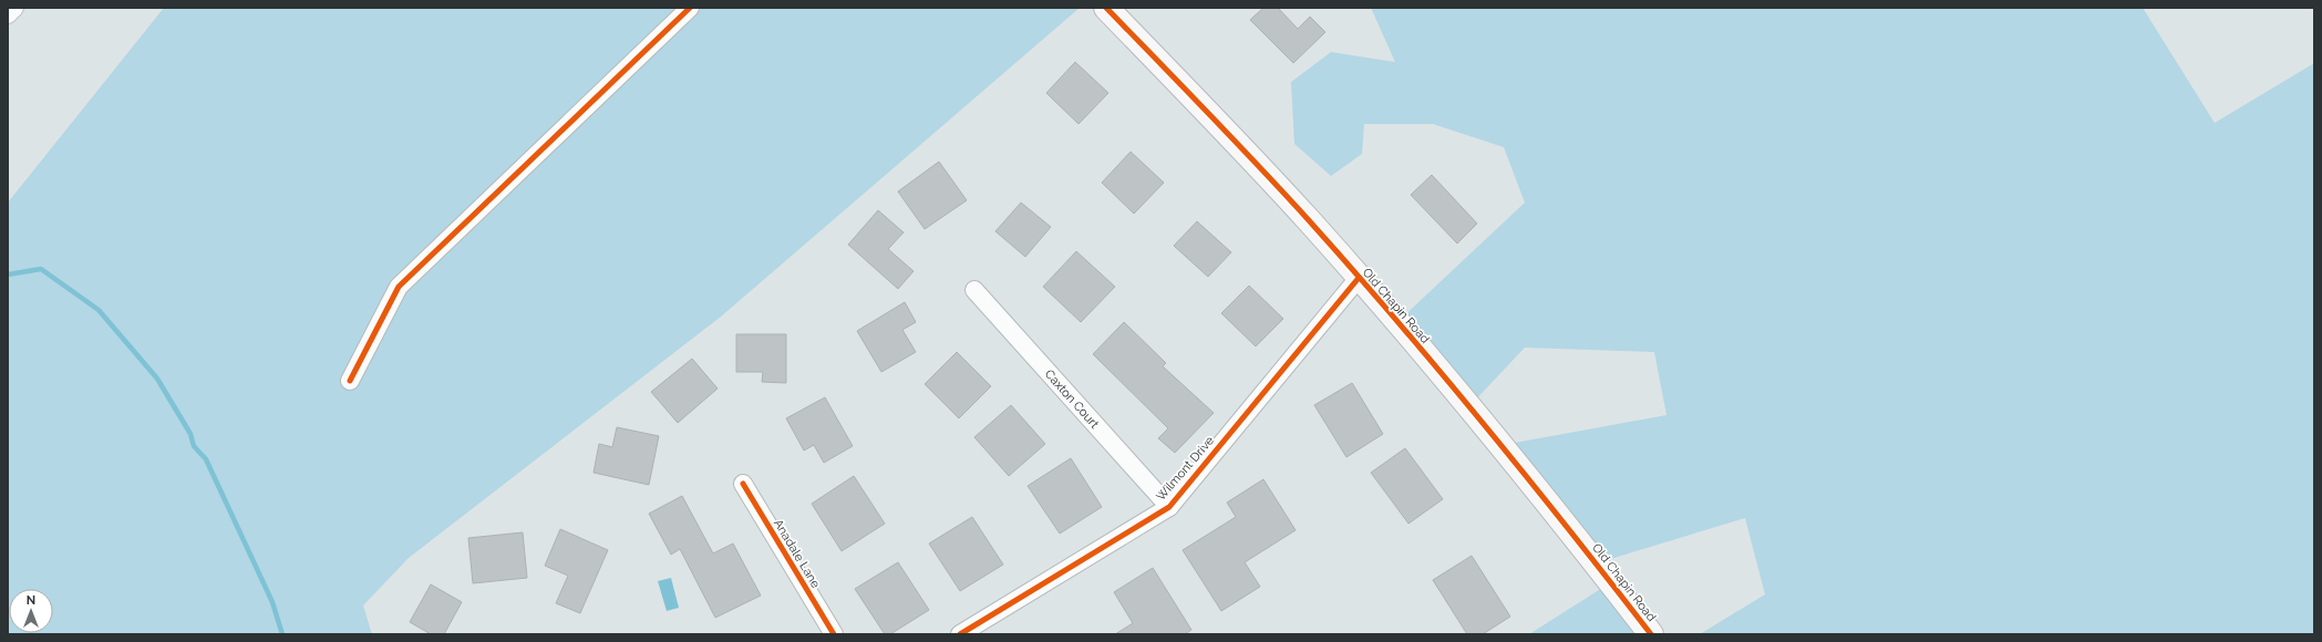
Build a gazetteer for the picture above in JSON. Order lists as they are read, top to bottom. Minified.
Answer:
{"streets":{"street":["Old Chapin Road","Caxton Court","Wilmont Drive","Anadale Lane"]},"crossings":[["Old Chapin Road","Wilmont Drive"],["Caxton Court","Wilmont Drive"]],"north":"top"}
